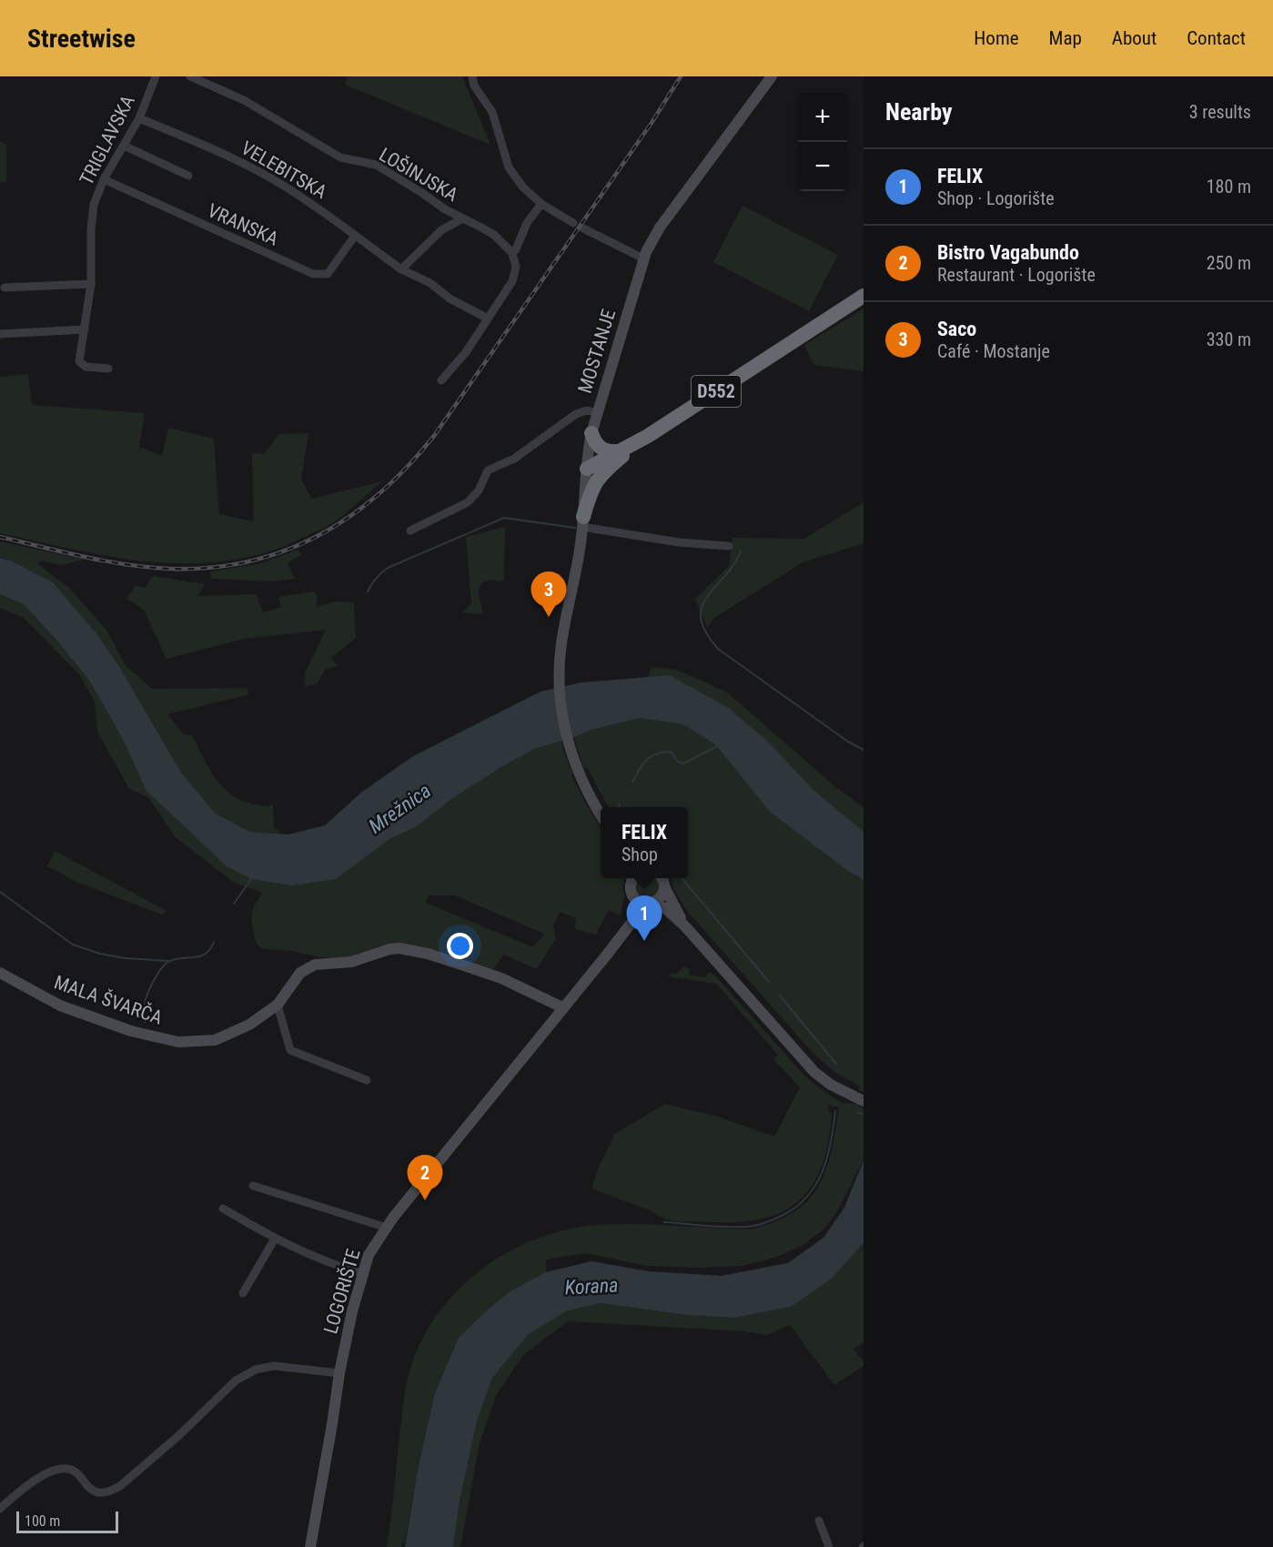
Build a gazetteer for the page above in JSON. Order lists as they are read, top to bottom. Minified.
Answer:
{"streets":{"highway":["D552"],"main road":["MOSTANJE","MALA ŠVARČA","LOGORIŠTE"],"street":["TRIGLAVSKA","VELEBITSKA","LOŠINJSKA","VRANSKA"]},"crossings":[["TRIGLAVSKA","VELEBITSKA"],["TRIGLAVSKA","VRANSKA"],["VELEBITSKA","VRANSKA"],["MOSTANJE","D552"],["MALA ŠVARČA","LOGORIŠTE"]],"water":["Mrežnica","Korana"],"scale_bar":"100 m","page":{"header":"Streetwise","nav":["Home","Map","About","Contact"],"heading":["Nearby","3 results"],"map_buttons":["+","−"],"list":[{"mark":"1","name":"FELIX","note":"Shop · Logorište","value":"180 m"},{"mark":"2","name":"Bistro Vagabundo","note":"Restaurant · Logorište","value":"250 m"},{"mark":"3","name":"Saco","note":"Café · Mostanje","value":"330 m"}],"pins":["3","1","2"],"popup":["FELIX","Shop"],"scale":"100 m"}}
